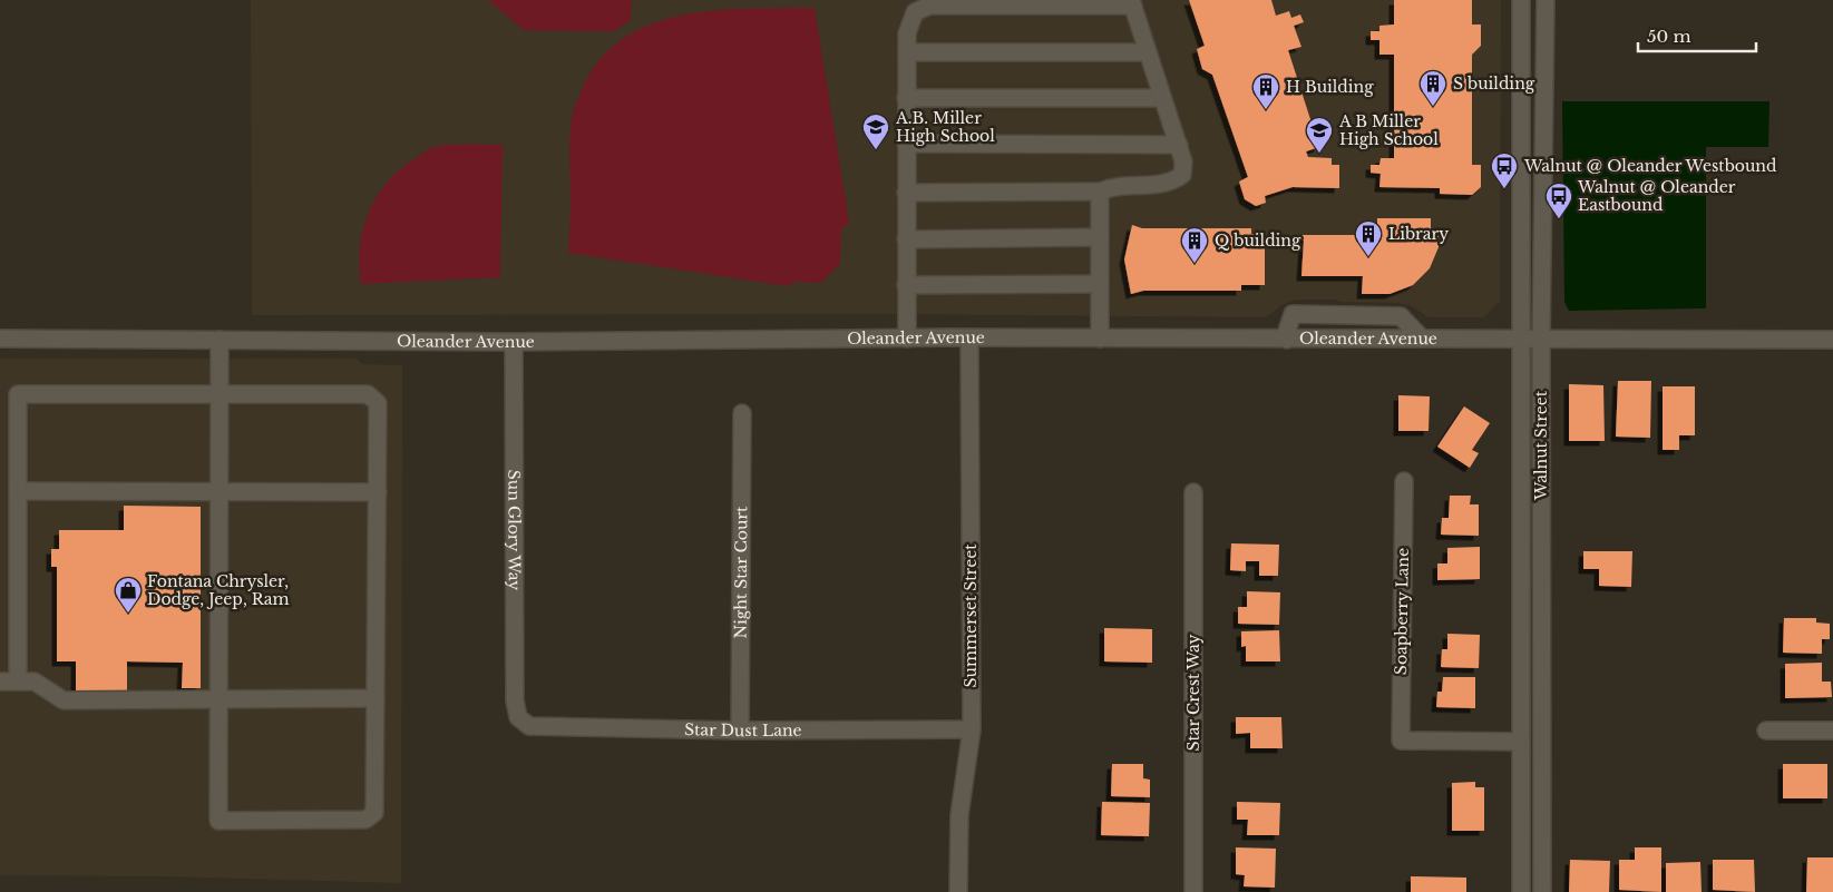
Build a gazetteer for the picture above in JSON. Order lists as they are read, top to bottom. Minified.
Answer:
{"streets":{"street":["Oleander Avenue","Walnut Street","Sun Glory Way","Night Star Court","Soapberry Lane","Summerset Street","Star Crest Way","Star Dust Lane"]},"crossings":[["Oleander Avenue","Walnut Street"],["Oleander Avenue","Sun Glory Way"],["Oleander Avenue","Summerset Street"],["Walnut Street","Soapberry Lane"],["Sun Glory Way","Star Dust Lane"],["Night Star Court","Star Dust Lane"],["Summerset Street","Star Dust Lane"]],"places":{"building":["S building","H Building","Library","Q building"],"school or university":["A.B. Miller High School","A B Miller High School"],"bus stop":["Walnut @ Oleander Westbound","Walnut @ Oleander Eastbound"],"shop":["Fontana Chrysler, Dodge, Jeep, Ram"]},"scale_bar":"50 m"}
